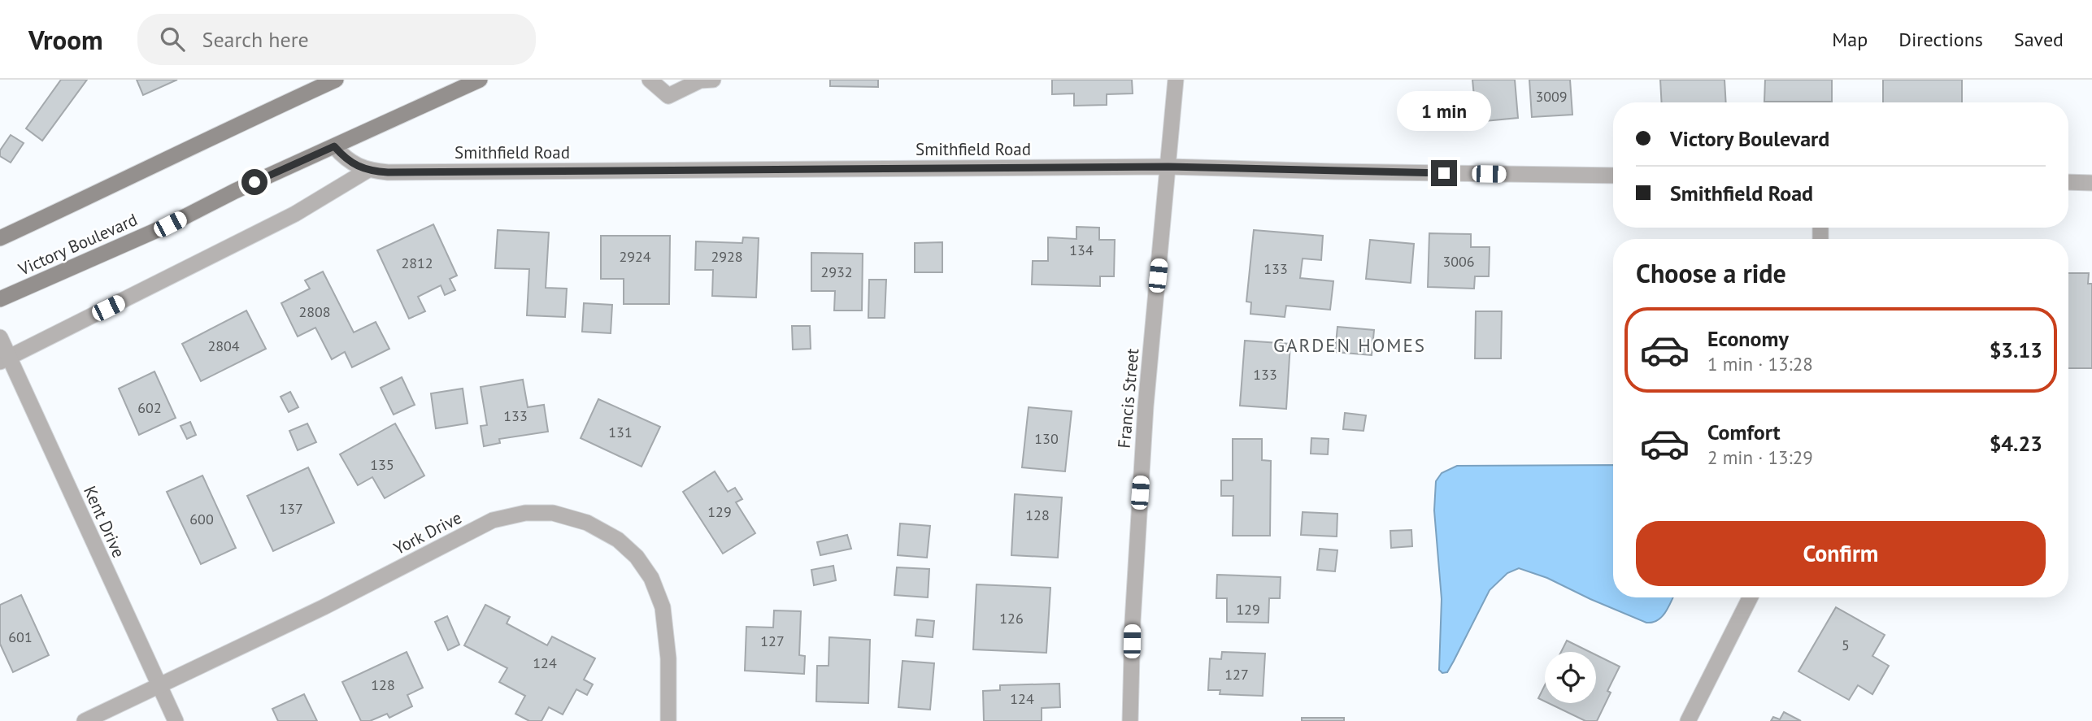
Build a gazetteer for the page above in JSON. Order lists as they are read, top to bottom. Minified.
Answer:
{"streets":{"main road":["Victory Boulevard"],"street":["Smithfield Road","Francis Street","Kent Drive","York Drive"]},"crossings":[["Smithfield Road","Victory Boulevard"],["Smithfield Road","Francis Street"],["Kent Drive","York Drive"]],"districts":["GARDEN HOMES"],"house_numbers":["3009","134","2924","2928","3006","2812","133","2932","2808","2804","133","602","133","131","130","135","137","129","128","600","129","126","601","127","5","124","127","128","124"],"page":{"header":"Vroom","search":"Search here","nav":["Map","Directions","Saved"],"bubble":"1 min","banner":["Victory Boulevard","Smithfield Road"],"heading":"Choose a ride","list":[{"name":"Economy","note":"1 min · 13:28","value":"$3.13"},{"name":"Comfort","note":"2 min · 13:29","value":"$4.23"}],"buttons":"Confirm"}}
